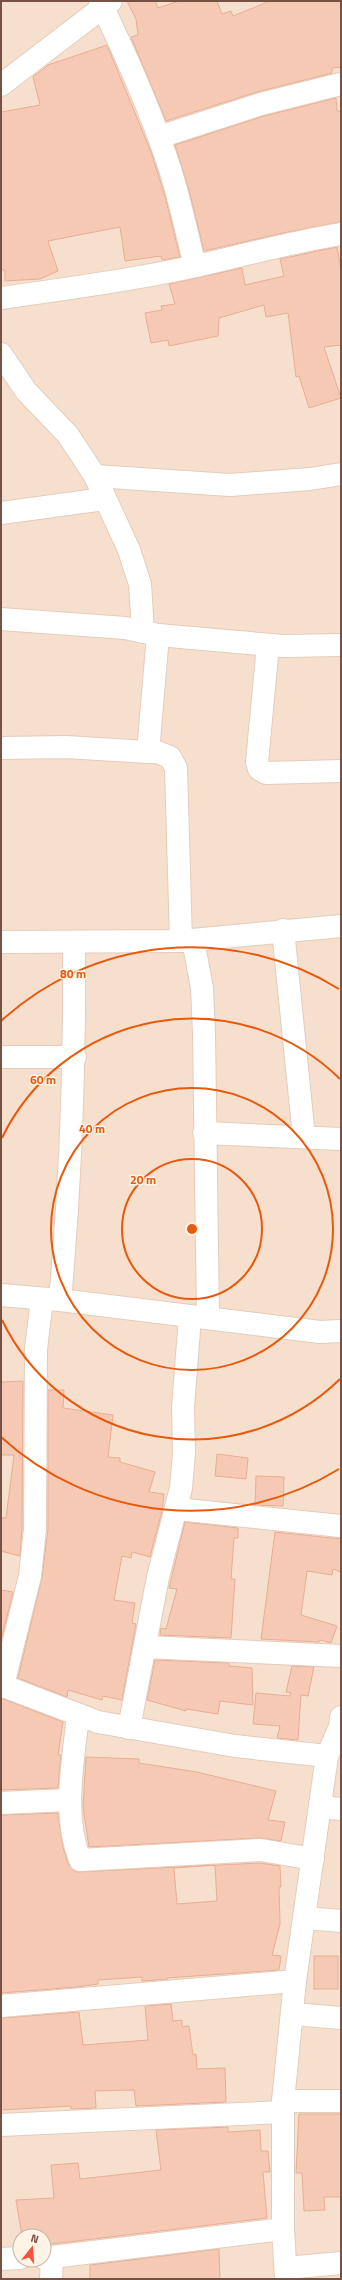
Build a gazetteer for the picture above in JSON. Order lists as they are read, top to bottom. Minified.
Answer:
{"north":"top","rings":["80 m","60 m","40 m","20 m"]}
